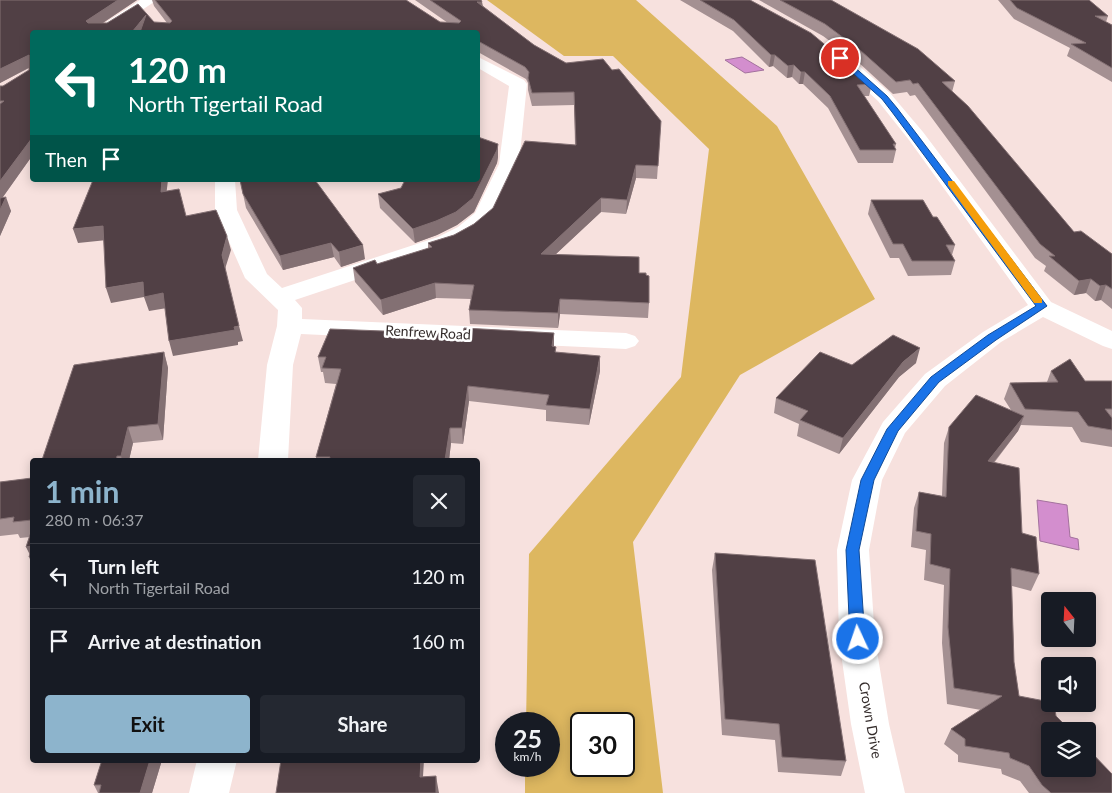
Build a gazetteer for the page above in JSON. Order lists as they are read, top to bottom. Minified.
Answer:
{"streets":{"street":["Renfrew Road","Crown Drive"]},"north":"top","page":{"turn":["120 m","North Tigertail Road"],"then":"Then","heading":["1 min","280 m · 06:37"],"list":[{"name":"Turn left","note":"North Tigertail Road","value":"120 m"},{"name":"Arrive at destination","value":"160 m"}],"buttons":["Exit","Share"],"speed":"25 km/h","limit":"30"}}
